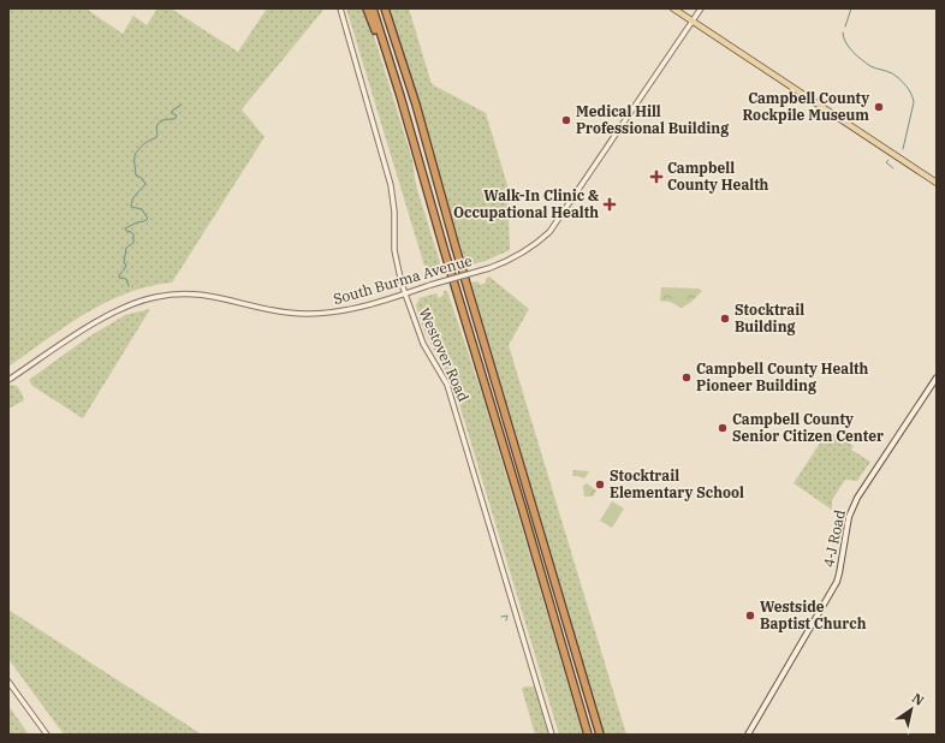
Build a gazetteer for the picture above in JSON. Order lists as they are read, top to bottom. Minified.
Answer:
{"streets":{"main road":["4-J Road"],"street":["South Burma Avenue","Westover Road"]},"crossings":[["South Burma Avenue","Westover Road"]],"places":{"other":["Campbell County Rockpile Museum","Medical Hill Professional Building","Stocktrail Building","Campbell County Health Pioneer Building","Campbell County Senior Citizen Center","Stocktrail Elementary School","Westside Baptist Church"],"health":["Campbell County Health","Walk-In Clinic & Occupational Health"]},"north":"top right"}
